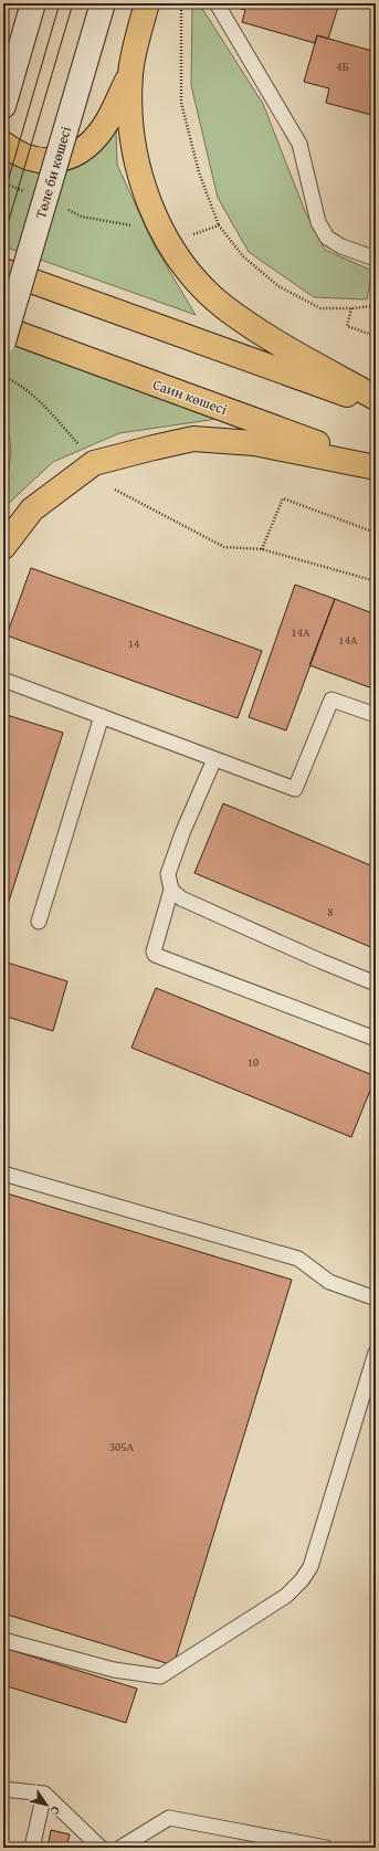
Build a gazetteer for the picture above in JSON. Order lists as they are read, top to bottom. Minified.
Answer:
{"streets":{"main road":["Төле би көшесі","Саин көшесі"]},"house_numbers":["4Б","14А","14А","14","8","10","305А"],"north":"bottom right"}
